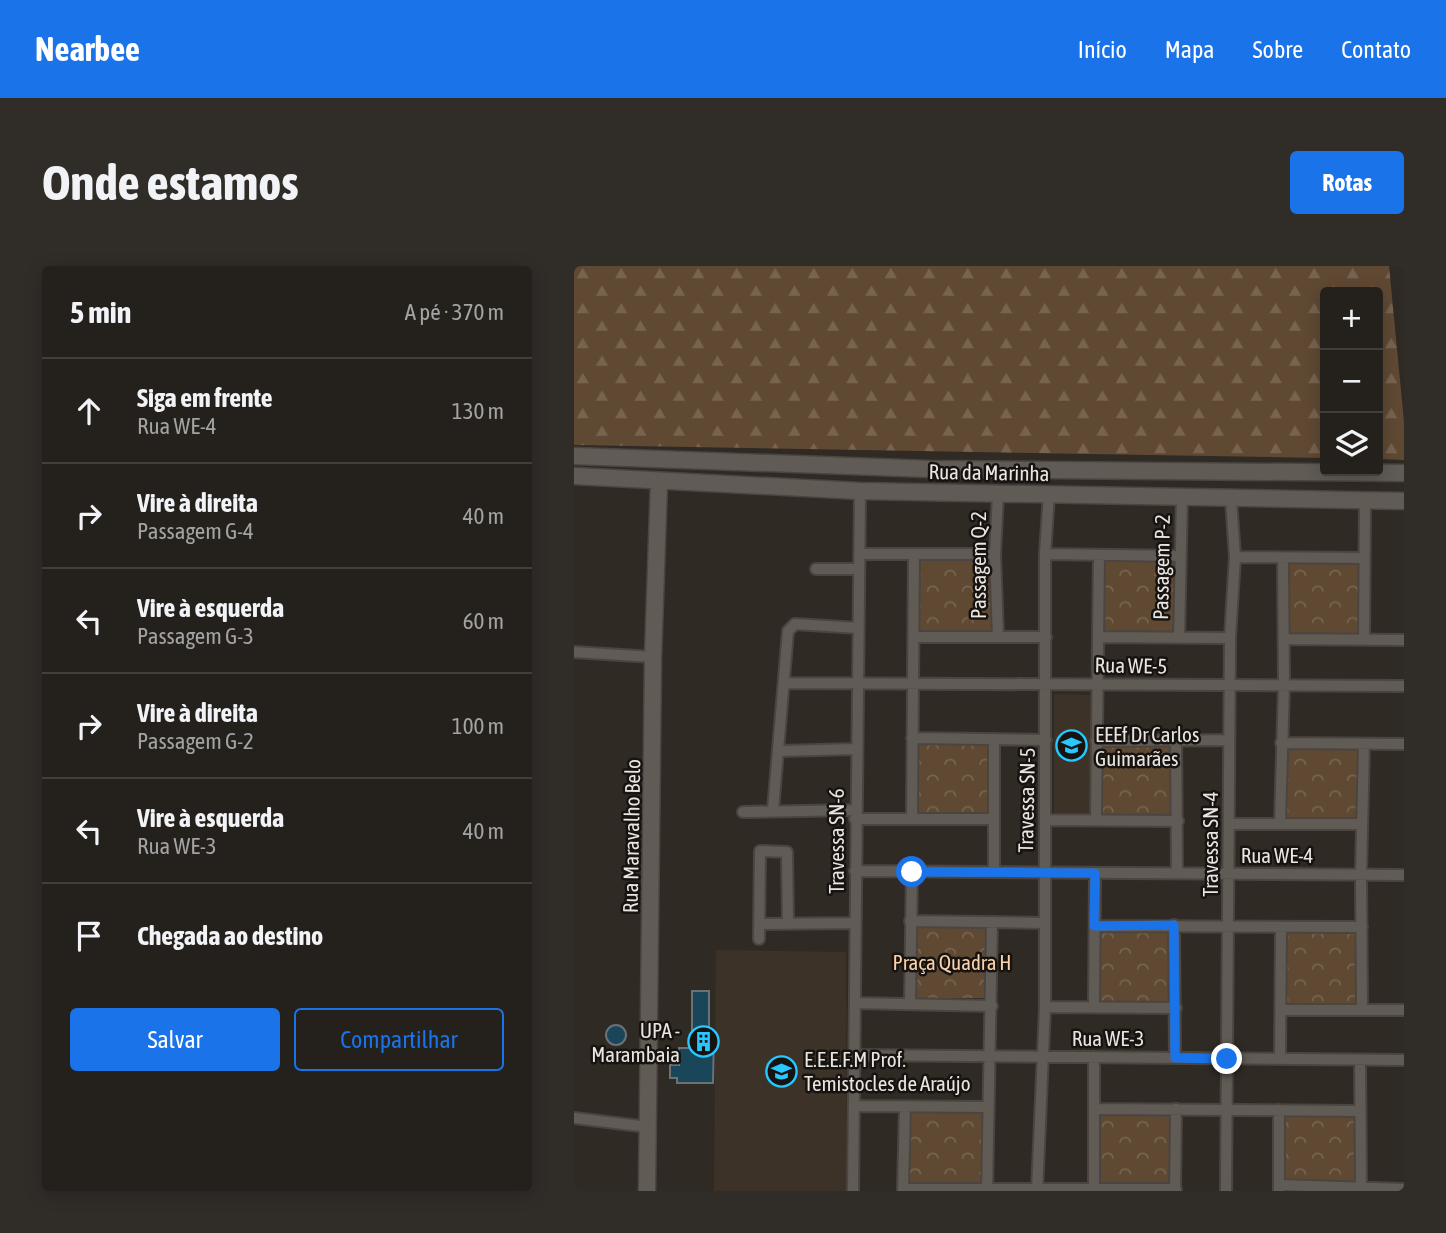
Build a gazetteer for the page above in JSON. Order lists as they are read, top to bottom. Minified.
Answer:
{"streets":{"main road":["Rua da Marinha","Rua Maravalho Belo"],"street":["Passagem Q-2","Passagem P-2","Rua WE-5","Travessa SN-5","Travessa SN-6","Travessa SN-4","Rua WE-4","Rua WE-3"]},"crossings":[["Rua da Marinha","Passagem Q-2"],["Rua da Marinha","Passagem P-2"],["Rua da Marinha","Travessa SN-5"],["Rua da Marinha","Rua Maravalho Belo"],["Rua da Marinha","Travessa SN-6"],["Rua da Marinha","Travessa SN-4"],["Rua WE-5","Travessa SN-5"],["Rua WE-5","Travessa SN-6"],["Rua WE-5","Travessa SN-4"],["Travessa SN-5","Rua WE-4"],["Travessa SN-5","Rua WE-3"],["Travessa SN-6","Rua WE-4"],["Travessa SN-6","Rua WE-3"],["Travessa SN-4","Rua WE-4"],["Travessa SN-4","Rua WE-3"]],"parks":["Praça Quadra H"],"places":{"school or university":["EEEf Dr Carlos Guimarães","E.E.E.F.M Prof. Temistocles de Araújo"],"building":["UPA - Marambaia"]},"page":{"header":"Nearbee","nav":["Início","Mapa","Sobre","Contato"],"buttons":["Rotas",["Salvar","Compartilhar"]],"title":"Onde estamos","heading":["5 min","A pé · 370 m"],"map_buttons":["+","−"],"list":[["Siga em frente","Rua WE-4","130 m"],["Vire à direita","Passagem G-4","40 m"],["Vire à esquerda","Passagem G-3","60 m"],["Vire à direita","Passagem G-2","100 m"],["Vire à esquerda","Rua WE-3","40 m"],"Chegada ao destino"]}}
